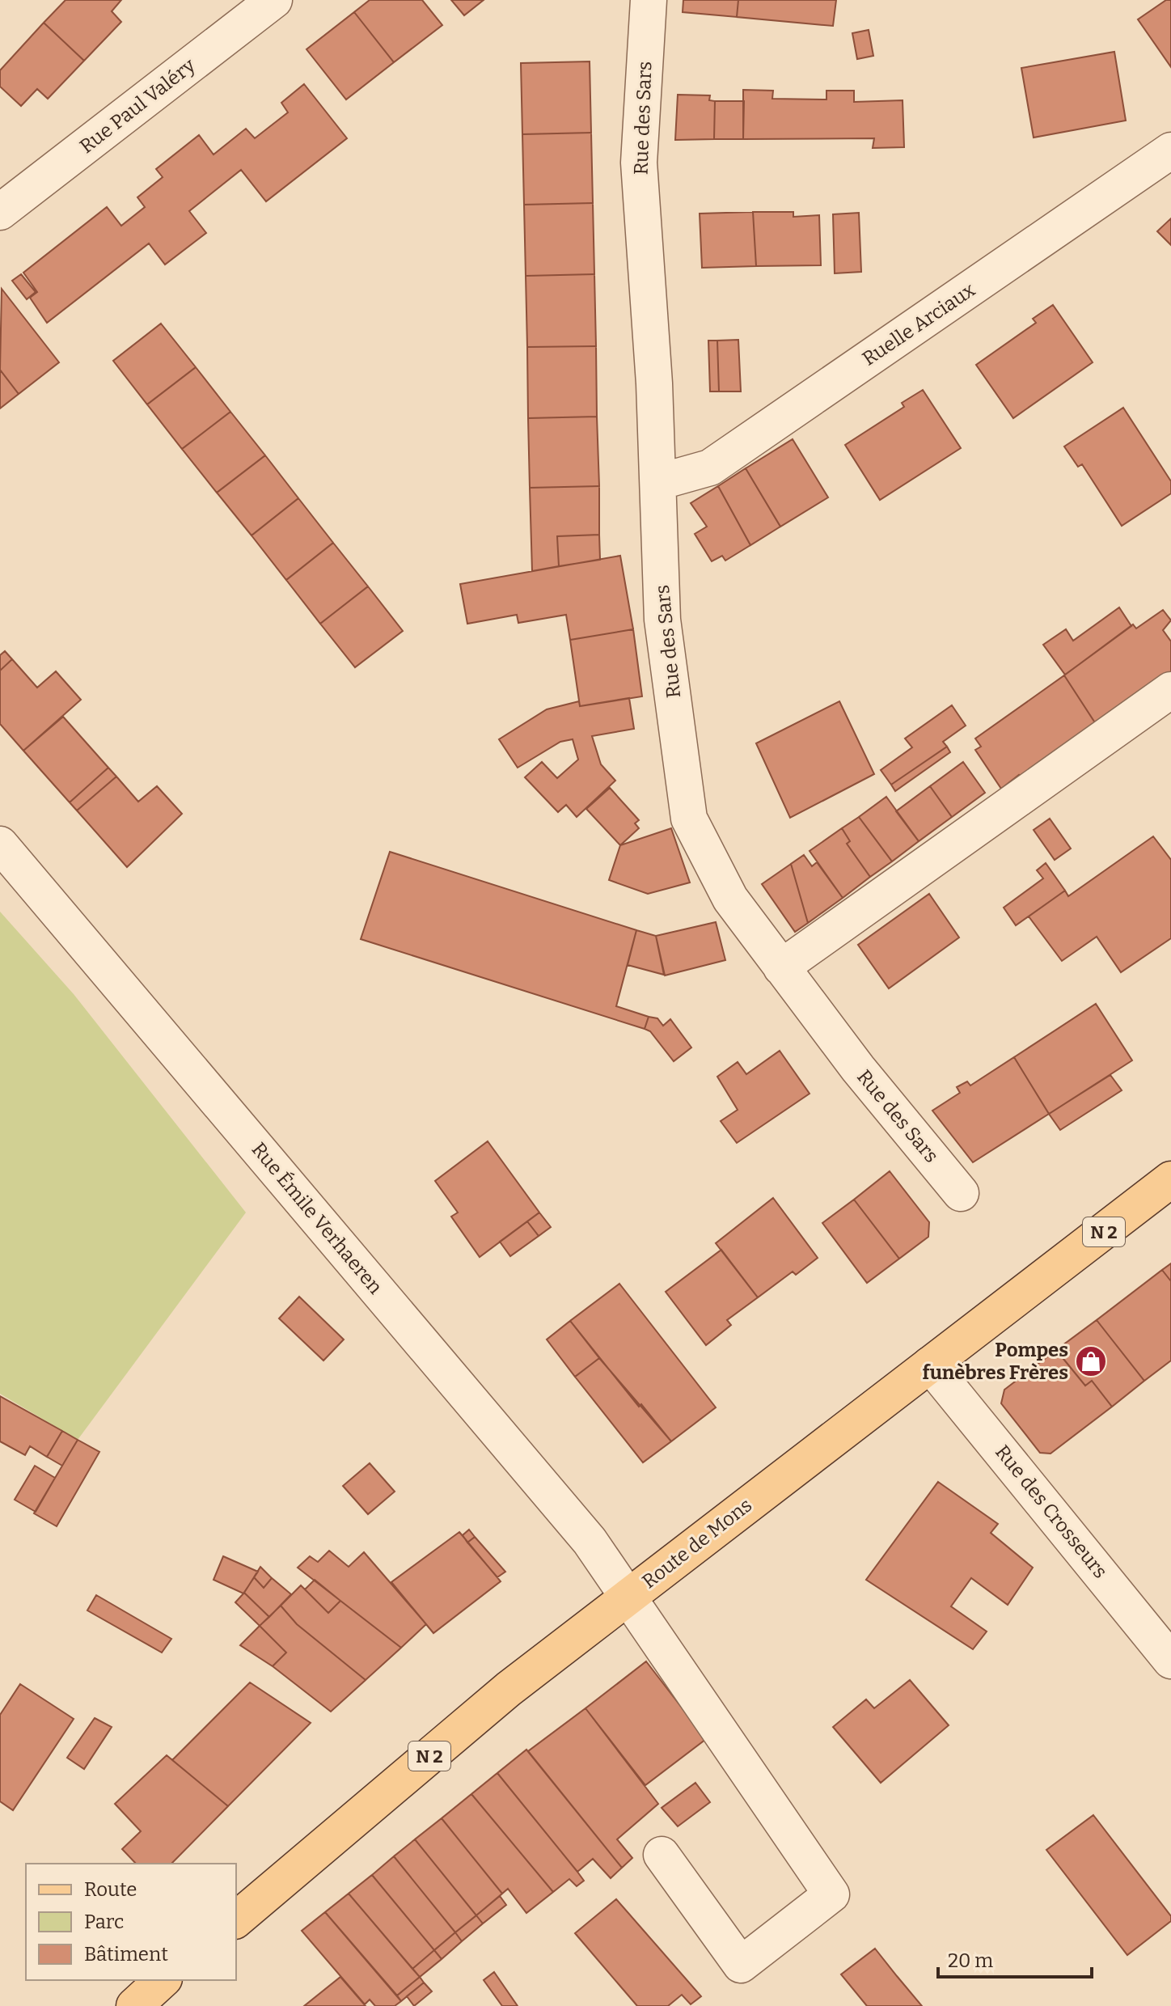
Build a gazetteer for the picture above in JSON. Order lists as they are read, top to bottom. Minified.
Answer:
{"streets":{"main road":["N 2","Route de Mons"],"street":["Rue Paul Valéry","Rue des Sars","Ruelle Arciaux","Rue Émile Verhaeren","Rue des Crosseurs"]},"crossings":[["Rue des Sars","Ruelle Arciaux"],["Rue Émile Verhaeren","Route de Mons"],["Rue des Crosseurs","Route de Mons"]],"places":{"shop":["Pompes funèbres Frères"]},"legend":["Route","Parc","Bâtiment"],"scale_bar":"20 m"}
